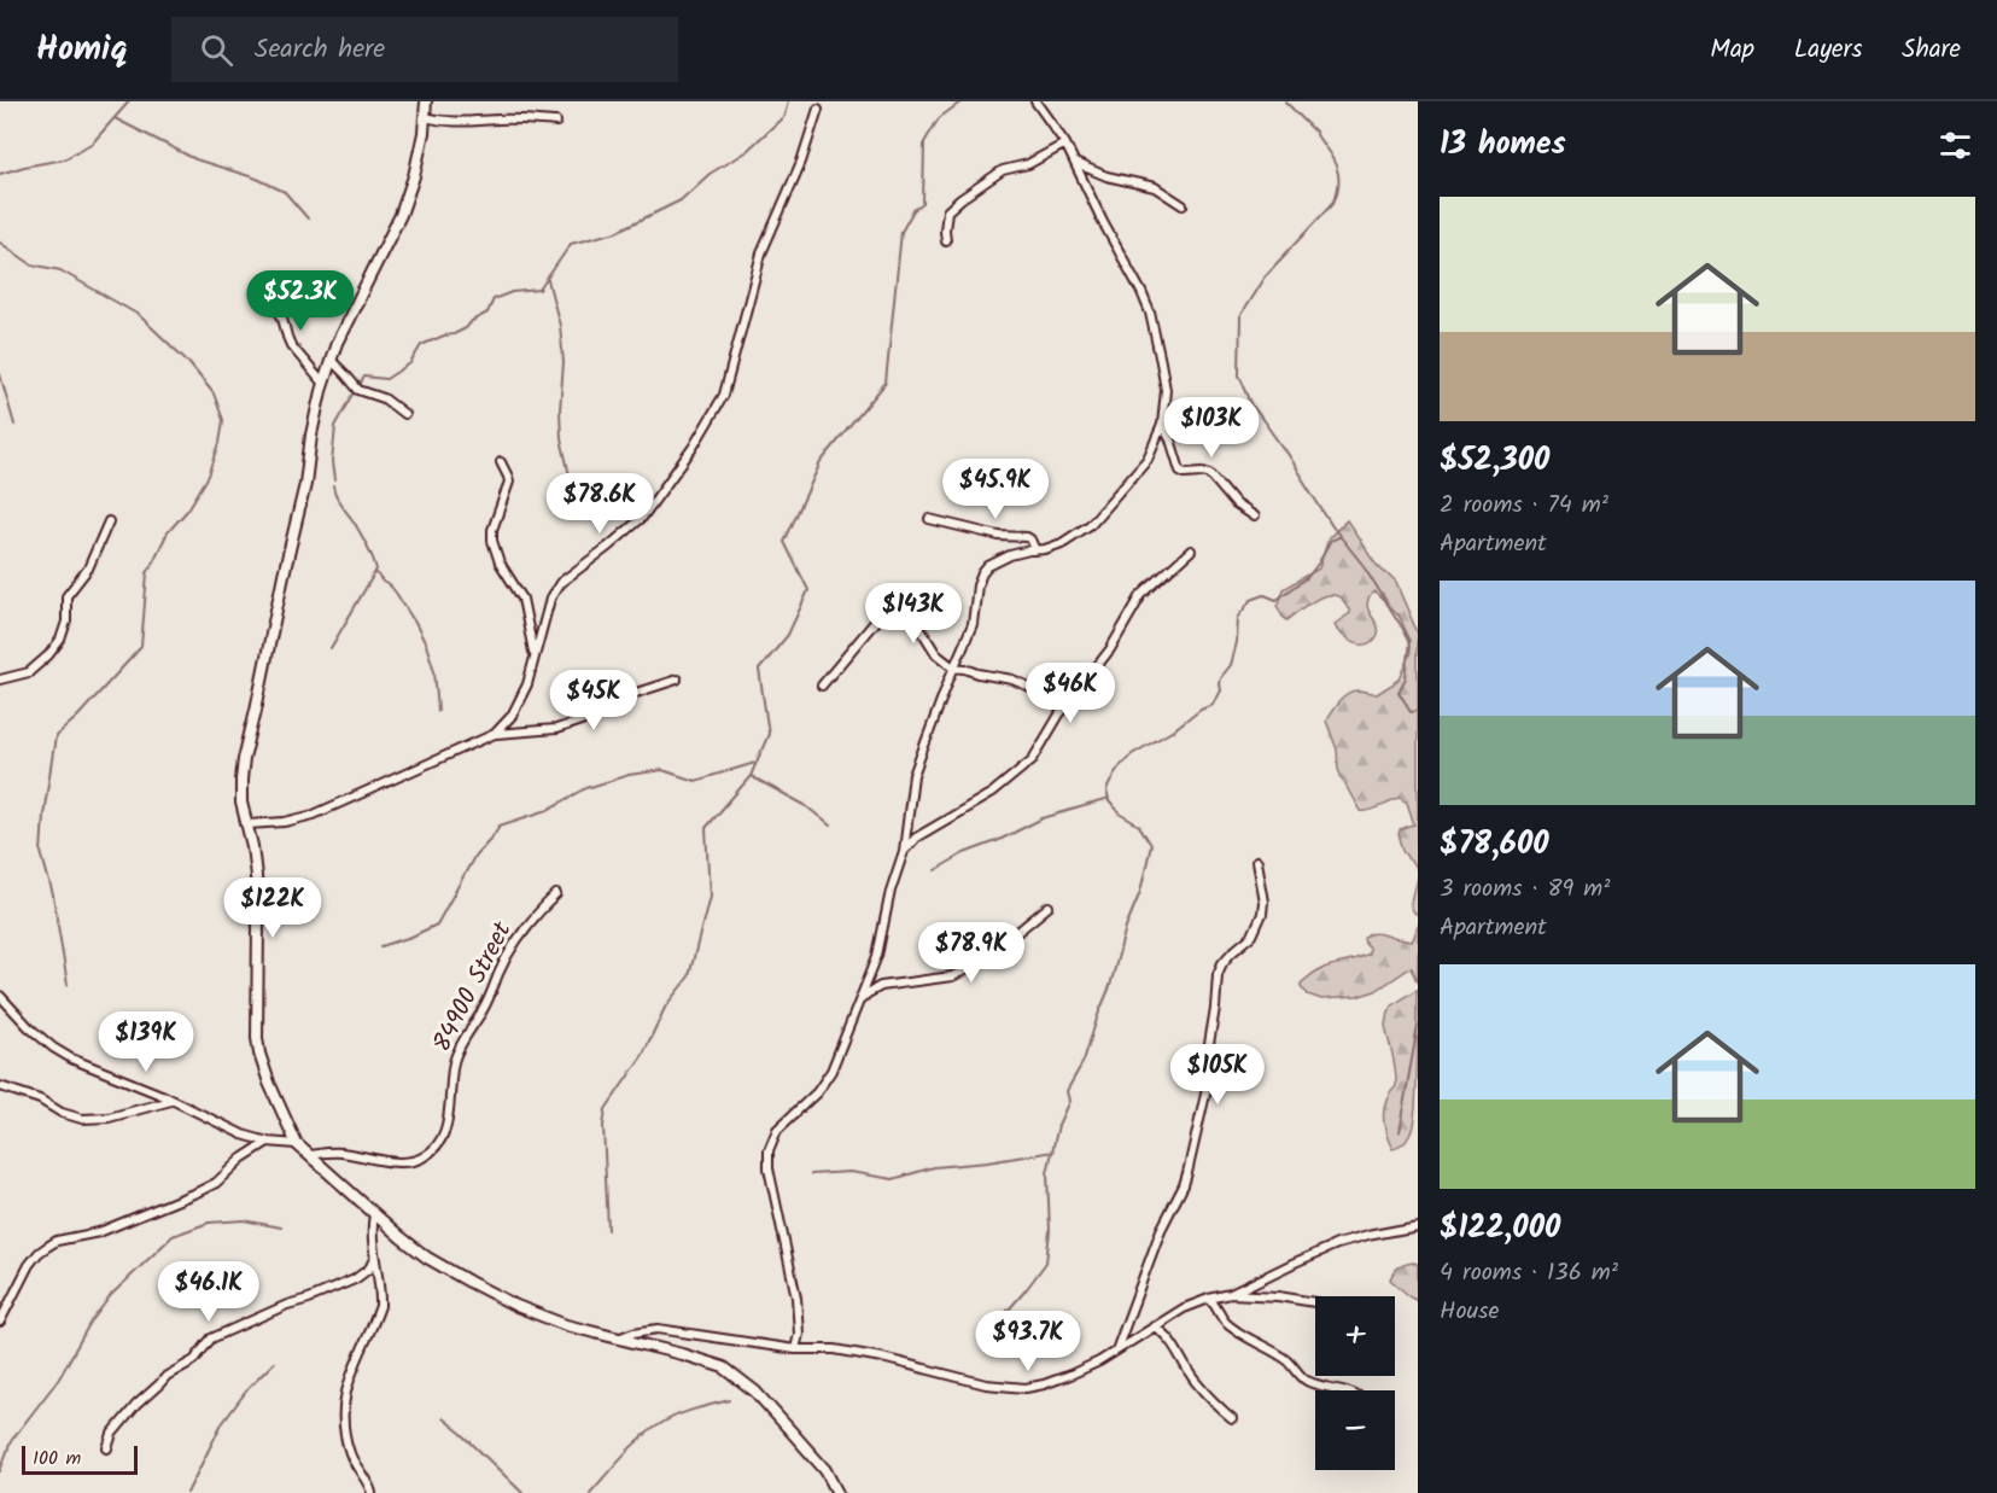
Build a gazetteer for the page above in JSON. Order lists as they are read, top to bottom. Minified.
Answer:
{"streets":{"street":["84900 Street"]},"scale_bar":"100 m","page":{"header":"Homiq","search":"Search here","nav":["Map","Layers","Share"],"heading":"13 homes","list":[{"name":"$52,300","note":"2 rooms · 74 m² · Apartment"},{"name":"$78,600","note":"3 rooms · 89 m² · Apartment"},{"name":"$122,000","note":"4 rooms · 136 m² · House"}],"price":["$52.3K","$103K","$45.9K","$78.6K","$143K","$46K","$45K","$122K","$78.9K","$139K","$105K","$46.1K","$93.7K"],"map_buttons":["+","−"],"scale":"100 m"}}
